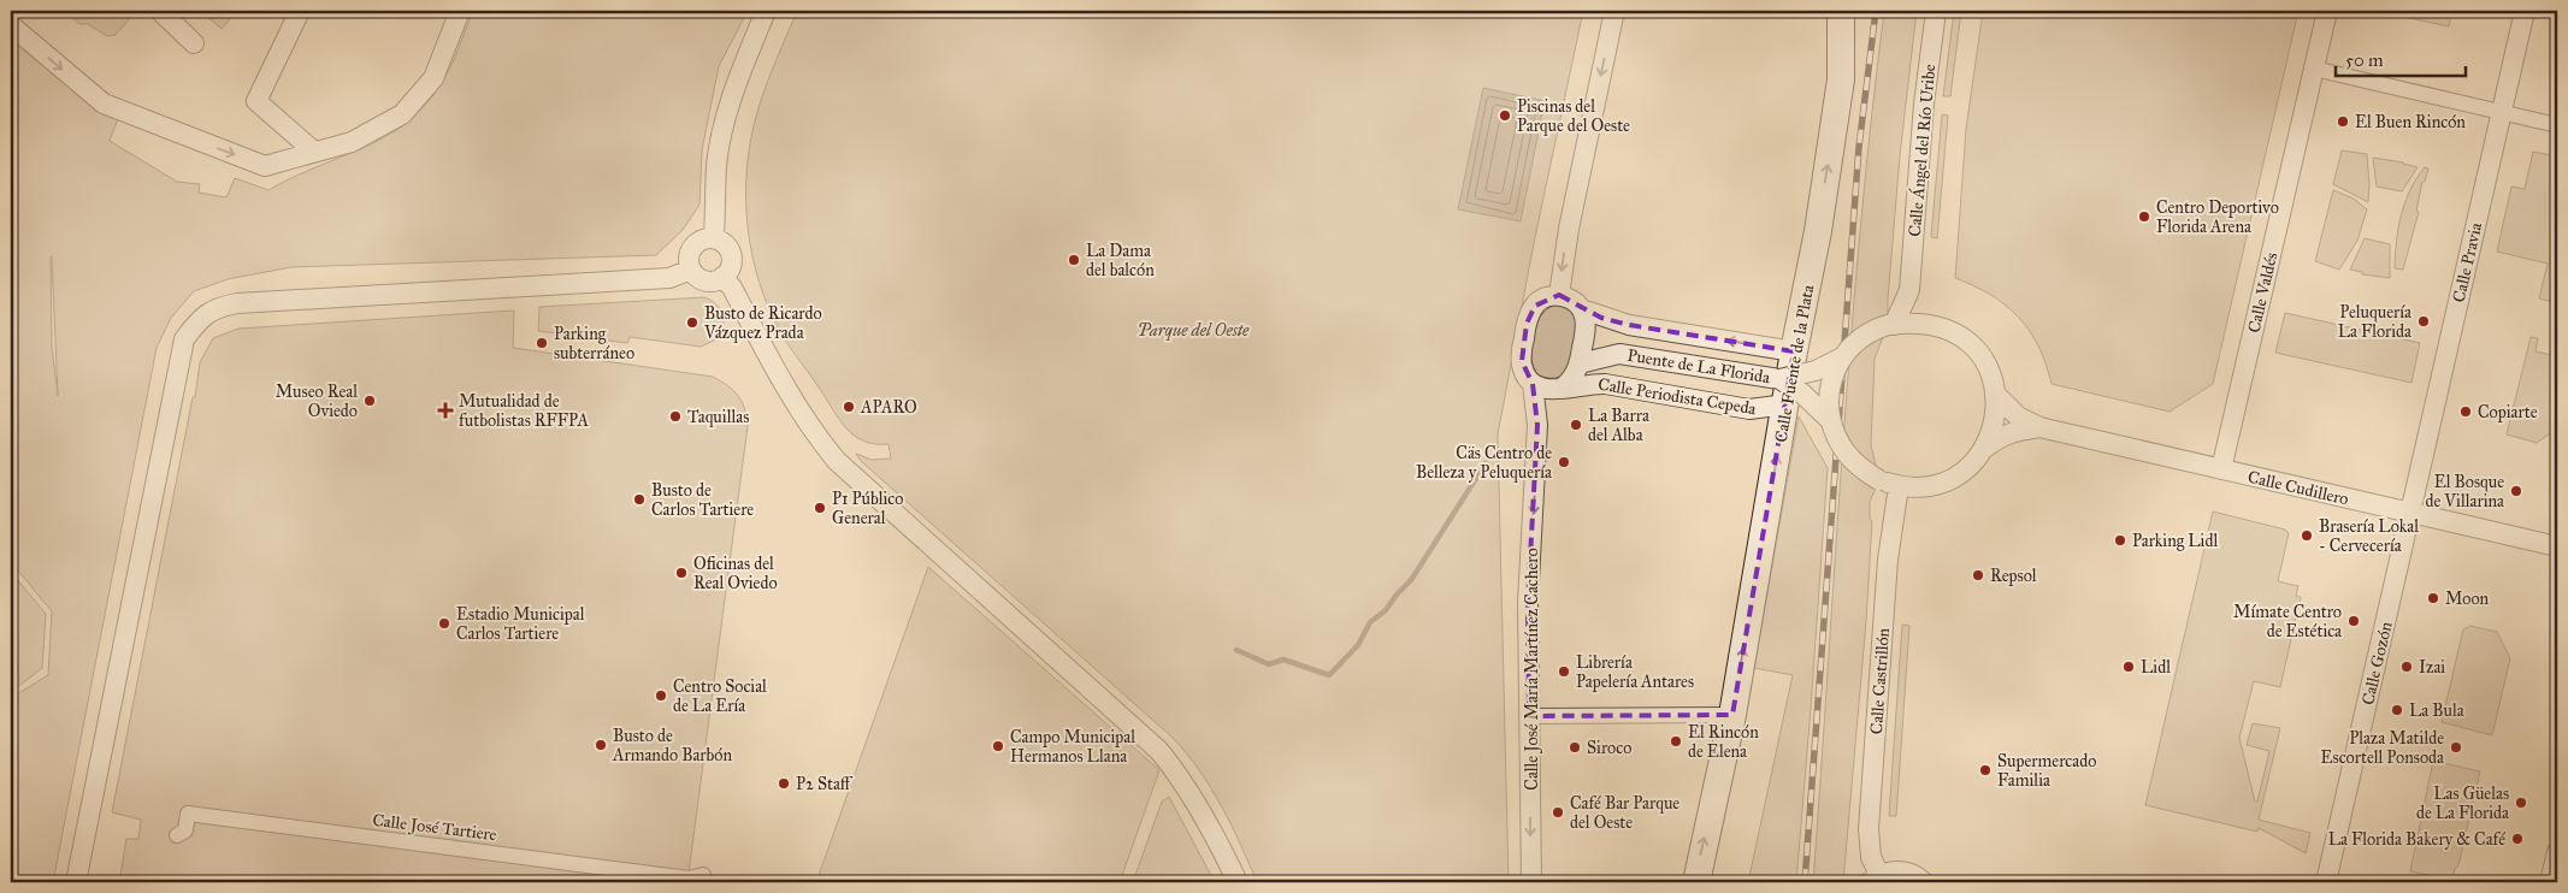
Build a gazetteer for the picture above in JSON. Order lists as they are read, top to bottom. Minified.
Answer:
{"streets":{"main road":["Calle Fuente de la Plata"],"street":["Calle Ángel del Río Uribe","Calle Pravia","Calle Valdés","Puente de La Florida","Calle Periodista Cepeda","Calle Cudillero","Calle Gozón","Calle José María Martínez Cachero","Calle Castrillón","Calle José Tartiere"]},"crossings":[["Calle Ángel del Río Uribe","Puente de La Florida"],["Calle Ángel del Río Uribe","Calle Cudillero"],["Calle Ángel del Río Uribe","Calle Castrillón"],["Calle Pravia","Calle Cudillero"],["Calle Pravia","Calle Gozón"],["Calle Valdés","Calle Cudillero"],["Calle Fuente de la Plata","Puente de La Florida"],["Calle Fuente de la Plata","Calle Periodista Cepeda"],["Puente de La Florida","Calle Periodista Cepeda"],["Puente de La Florida","Calle Cudillero"],["Puente de La Florida","Calle José María Martínez Cachero"],["Puente de La Florida","Calle Castrillón"],["Calle Periodista Cepeda","Calle José María Martínez Cachero"],["Calle Cudillero","Calle Gozón"],["Calle Cudillero","Calle Castrillón"]],"one_way":["Calle Fuente de la Plata","Calle José María Martínez Cachero"],"parks":["Parque del Oeste"],"places":{"other":["Piscinas del Parque del Oeste","El Buen Rincón","Centro Deportivo Florida Arena","La Dama del balcón","Peluquería La Florida","Busto de Ricardo Vázquez Prada","Parking subterráneo","Museo Real Oviedo","APARO","Copiarte","Taquillas","La Barra del Alba","Cäs Centro de Belleza y Peluquería","El Bosque de Villarina","Busto de Carlos Tartiere","P1 Público General","Brasería Lokal - Cervecería","Parking Lidl","Oficinas del Real Oviedo","Repsol","Moon","Mímate Centro de Estética","Estadio Municipal Carlos Tartiere","Lidl","Izai","Librería Papelería Antares","Centro Social de La Ería","La Bula","El Rincón de Elena","Busto de Armando Barbón","Campo Municipal Hermanos Llana","Siroco","Plaza Matilde Escortell Ponsoda","Supermercado Familia","P2 Staff","Las Güelas de La Florida","Café Bar Parque del Oeste","La Florida Bakery & Café"],"health":["Mutualidad de futbolistas RFFPA"]},"scale_bar":"50 m"}
